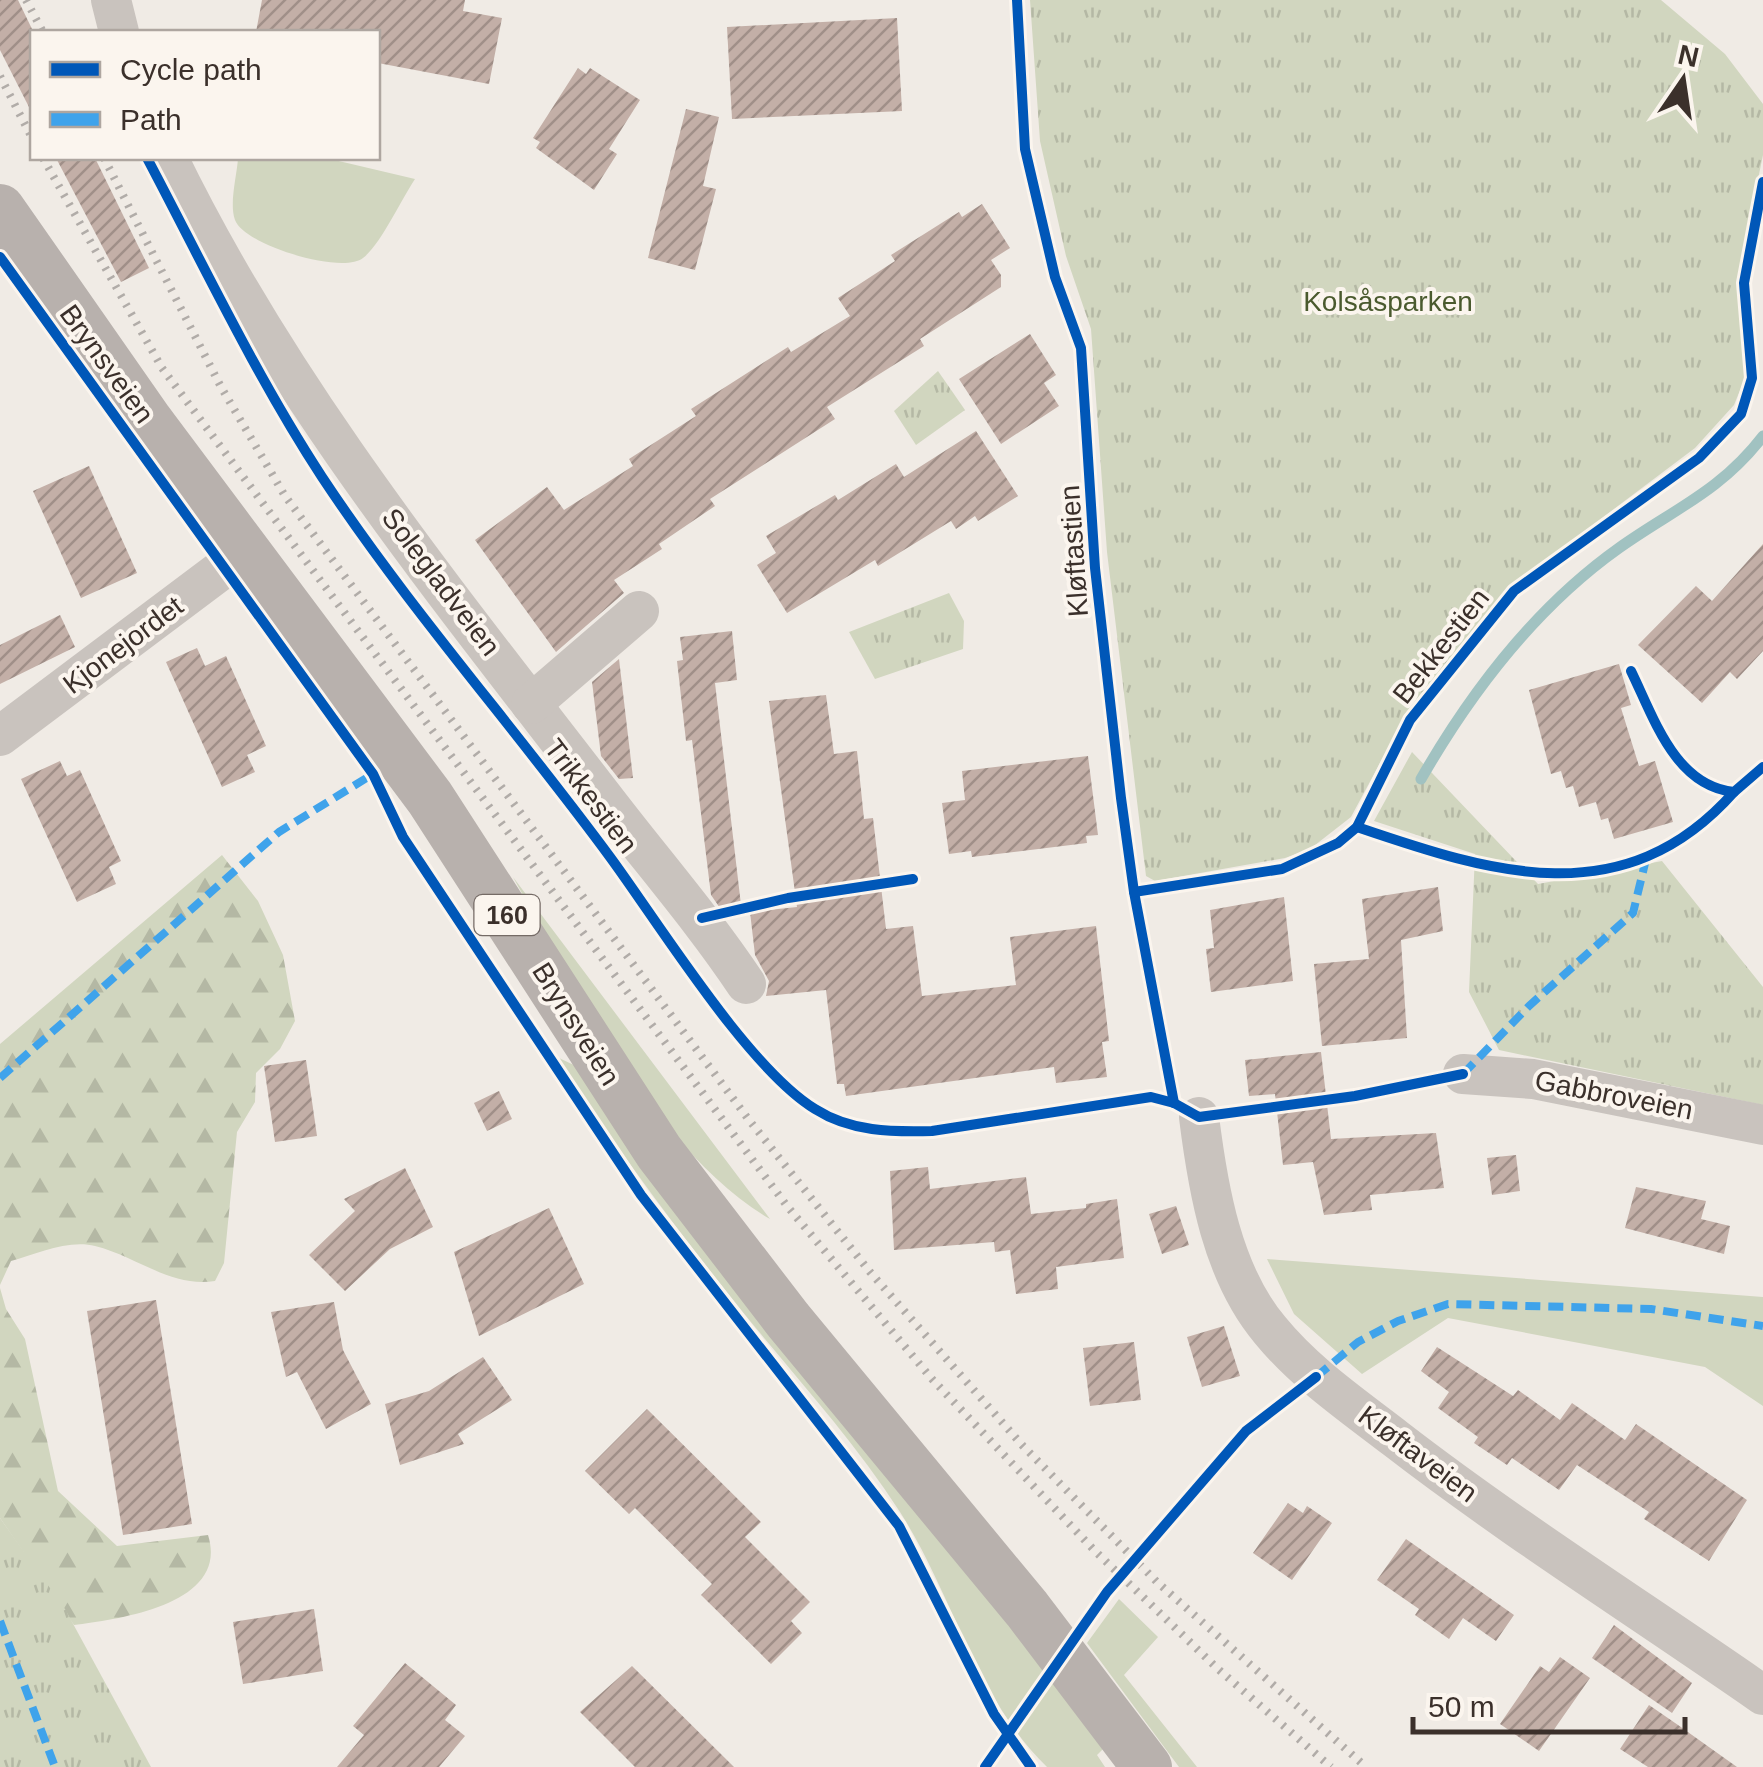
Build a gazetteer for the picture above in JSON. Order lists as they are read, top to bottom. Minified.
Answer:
{"streets":{"main road":["Brynsveien","160"],"street":["Solegladveien","Kjonejordet","Gabbroveien","Kløftaveien"],"cycle path":["Kløftastien","Bekkestien","Trikkestien"]},"crossings":[["Brynsveien","Kjonejordet"]],"parks":["Kolsåsparken"],"legend":["Cycle path","Path"],"scale_bar":"50 m","north":"top"}
